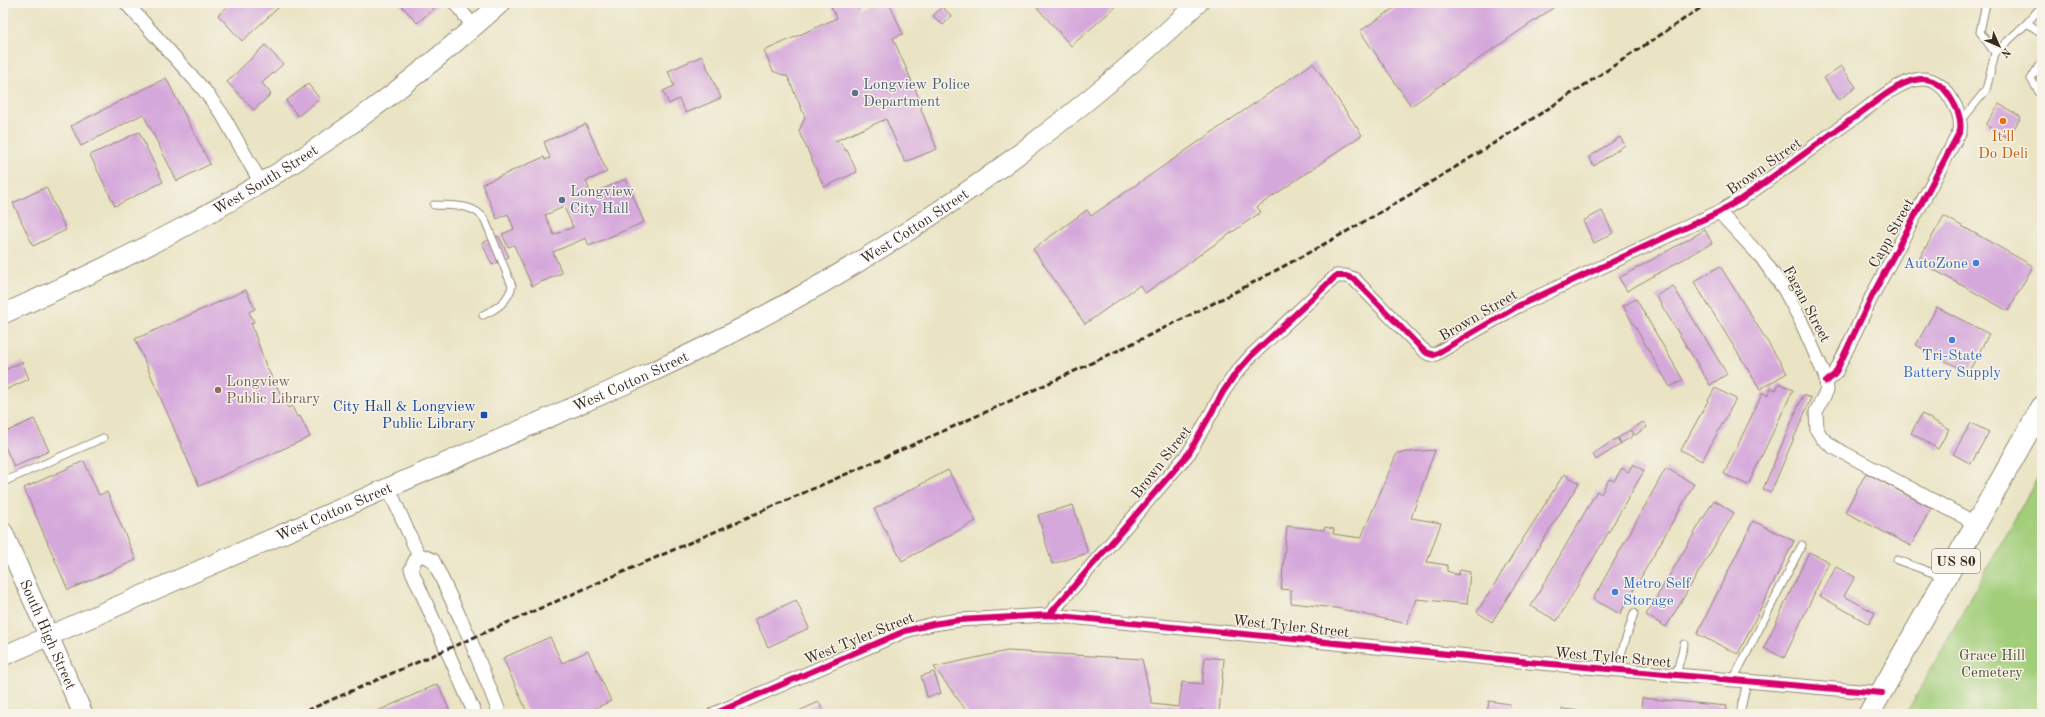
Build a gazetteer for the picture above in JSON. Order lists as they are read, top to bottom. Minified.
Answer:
{"streets":{"main road":["West South Street","West Cotton Street","US 80","South High Street"],"street":["Brown Street","Capp Street","Fagan Street","West Tyler Street"]},"crossings":[["Brown Street","Capp Street"],["Brown Street","Fagan Street"],["Brown Street","West Tyler Street"],["West Cotton Street","South High Street"],["Capp Street","Fagan Street"],["Fagan Street","US 80"],["US 80","West Tyler Street"]],"parks":["Grace Hill Cemetery"],"places":{"other":["Longview Police Department","It'll Do Deli","Longview City Hall","AutoZone","Tri-State Battery Supply","Longview Public Library","Metro Self Storage"],"transit":["City Hall & Longview Public Library"]},"north":"bottom right"}
